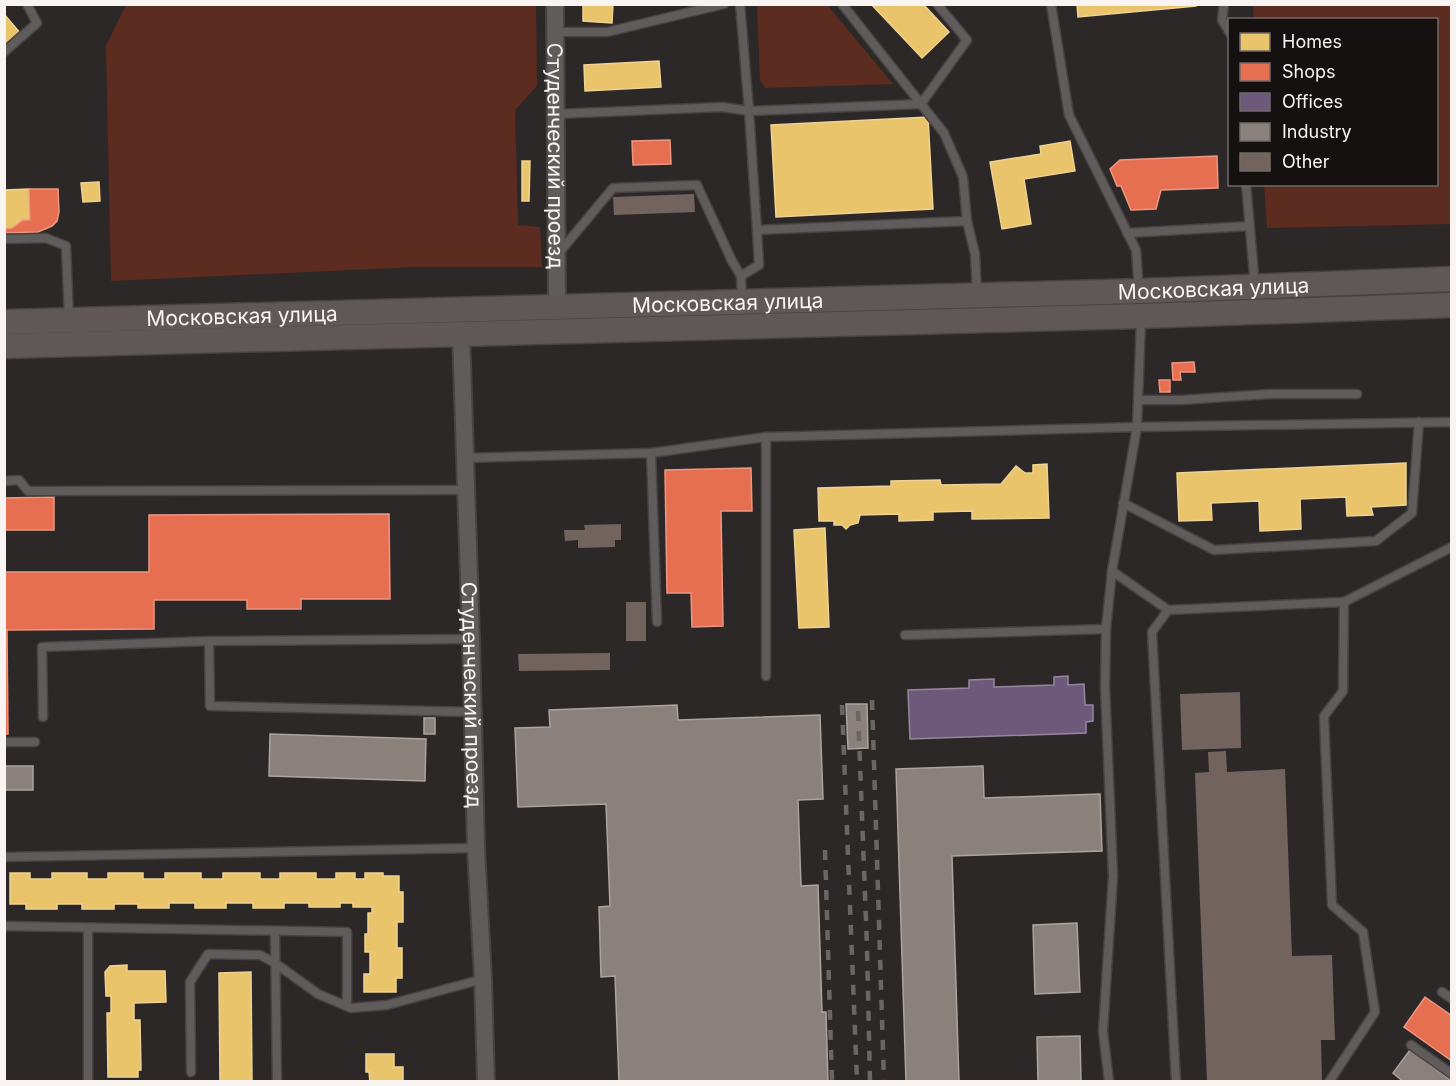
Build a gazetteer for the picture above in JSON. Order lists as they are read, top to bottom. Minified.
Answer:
{"streets":{"main road":["Студенческий проезд","Московская улица"]},"crossings":[["Студенческий проезд","Московская улица"]],"legend":["Homes","Shops","Offices","Industry","Other"]}
